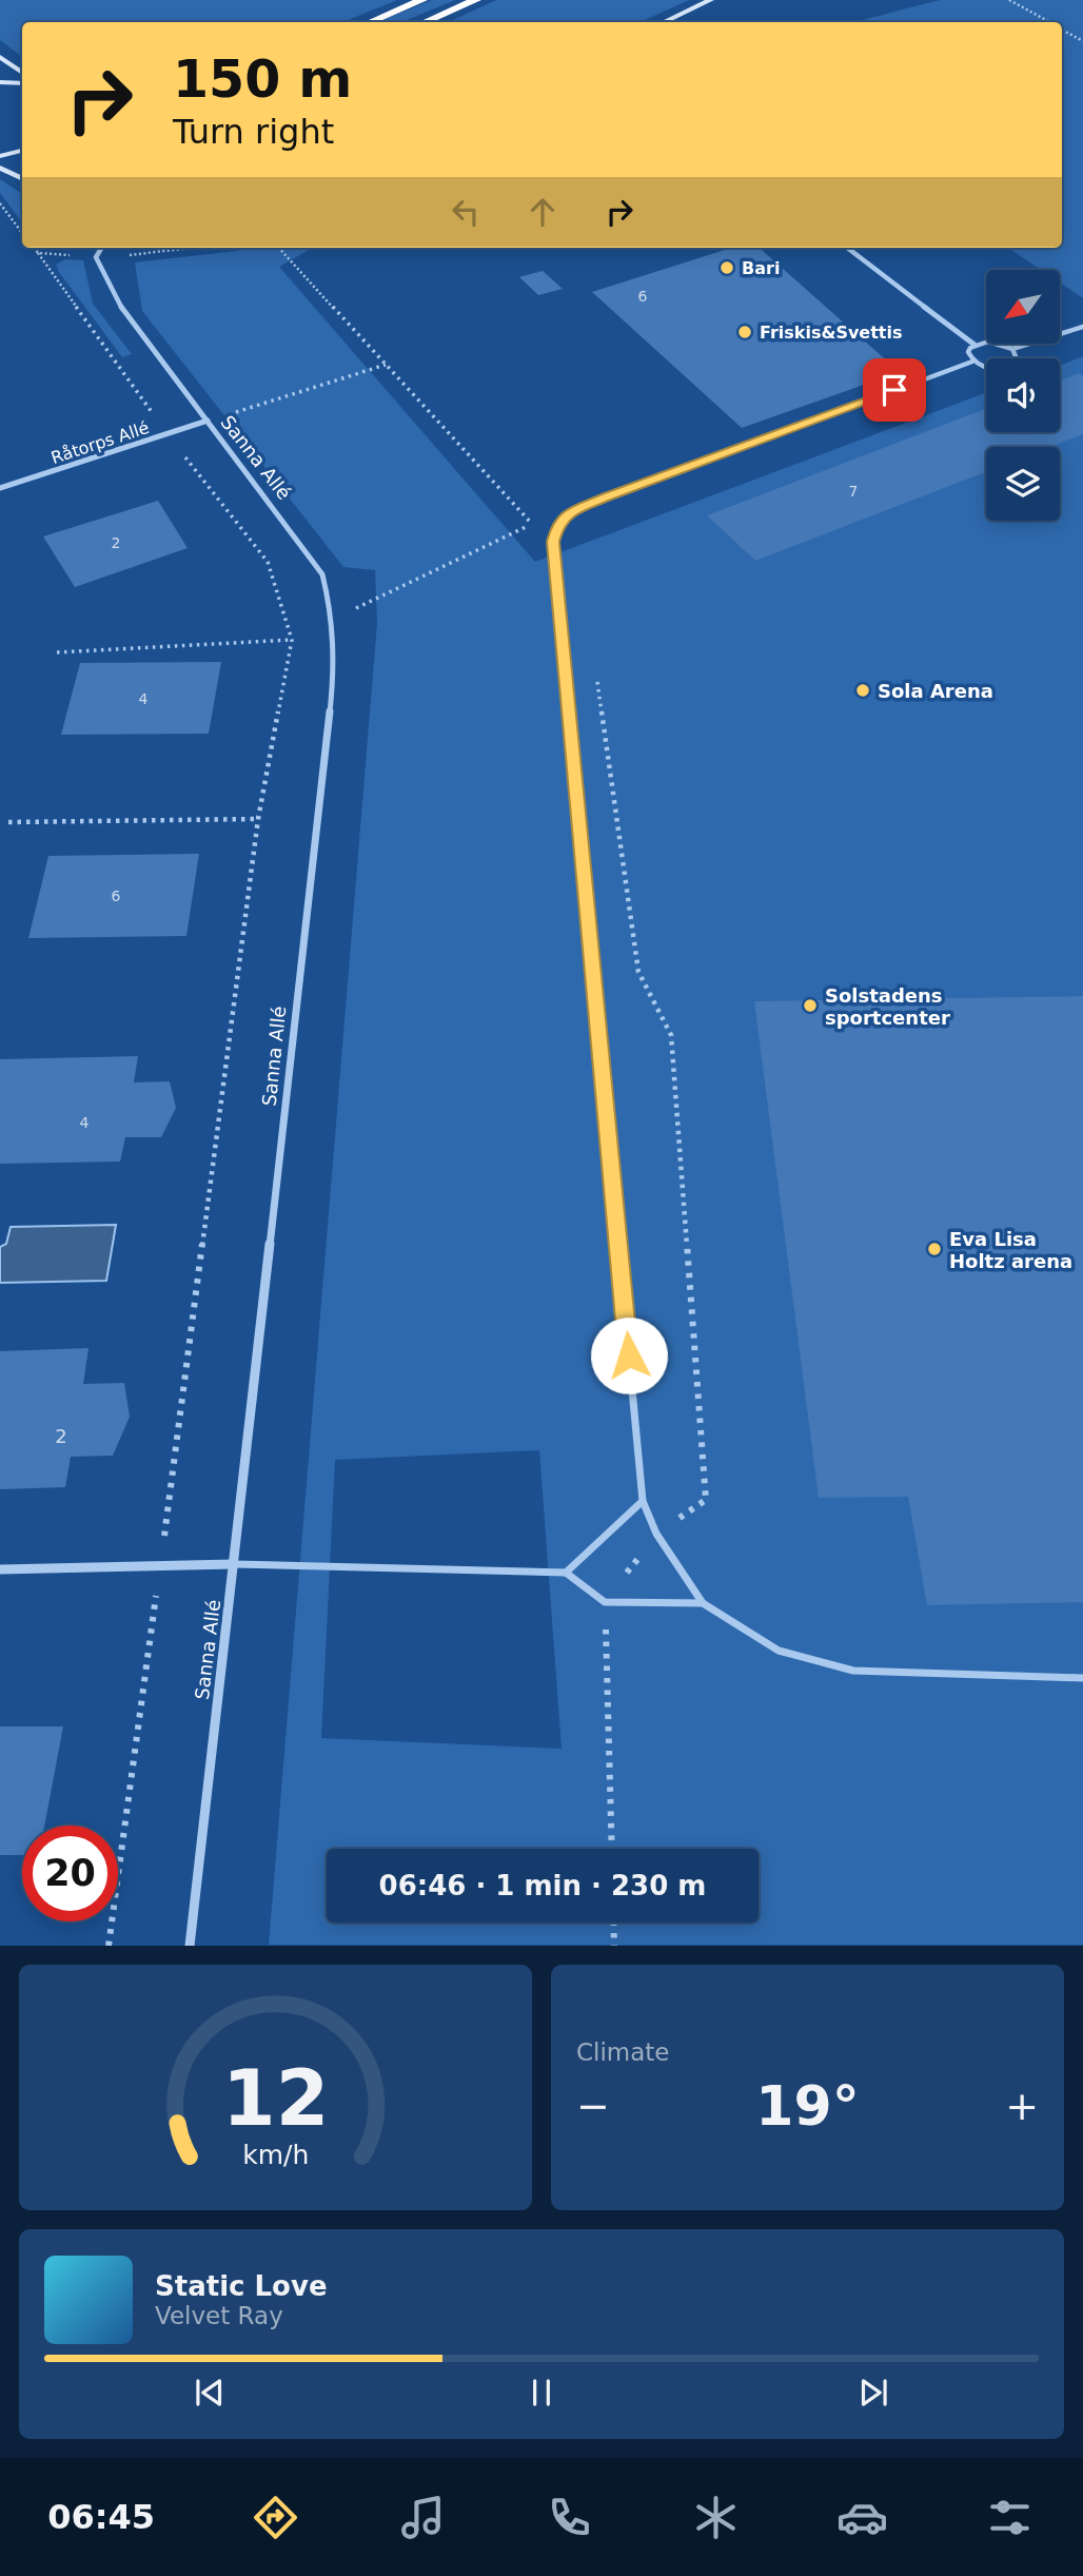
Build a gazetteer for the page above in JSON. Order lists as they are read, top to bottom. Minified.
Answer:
{"streets":{"street":["Råtorps Allé","Sanna Allé"]},"crossings":[["Råtorps Allé","Sanna Allé"]],"places":["Bari","Friskis&Svettis","Sola Arena","Solstadens sportcenter","Eva Lisa Holtz arena"],"house_numbers":["6","7","2","4","6","4","2"],"north":"bottom left","page":{"turn":["150 m","Turn right"],"limit":"20","trip":"06:46 · 1 min · 230 m","tile":"Climate","heat":["−","19°","+"],"song":["Static Love","Velvet Ray"],"tabs":"06:45","gauge":["12","km/h"]}}
